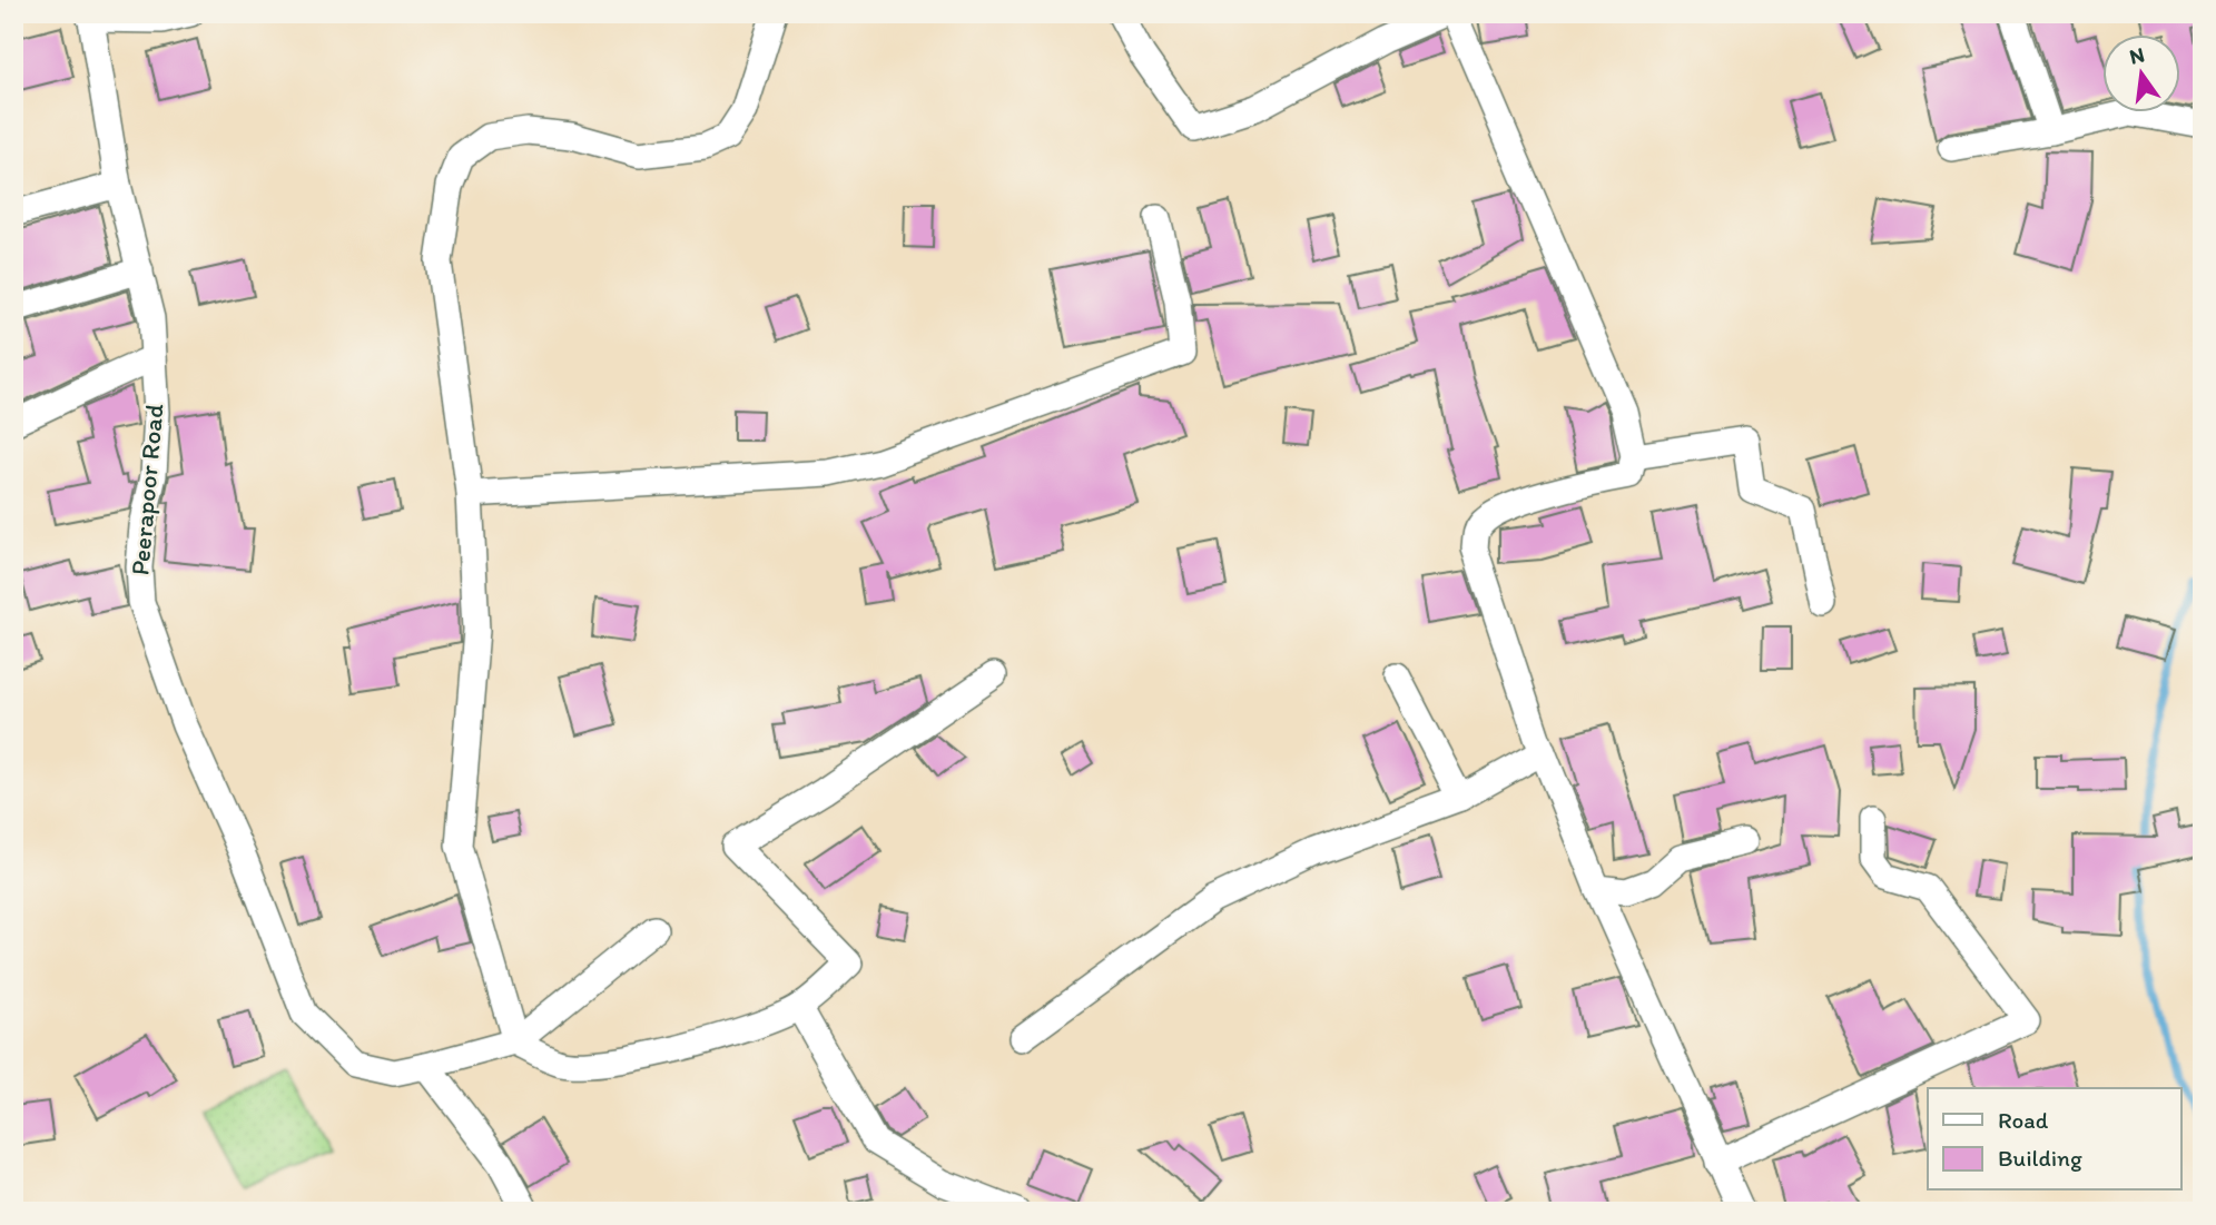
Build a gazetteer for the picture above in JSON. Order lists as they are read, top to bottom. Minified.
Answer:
{"streets":{"street":["Peerapoor Road"]},"legend":["Road","Building"],"north":"top"}
